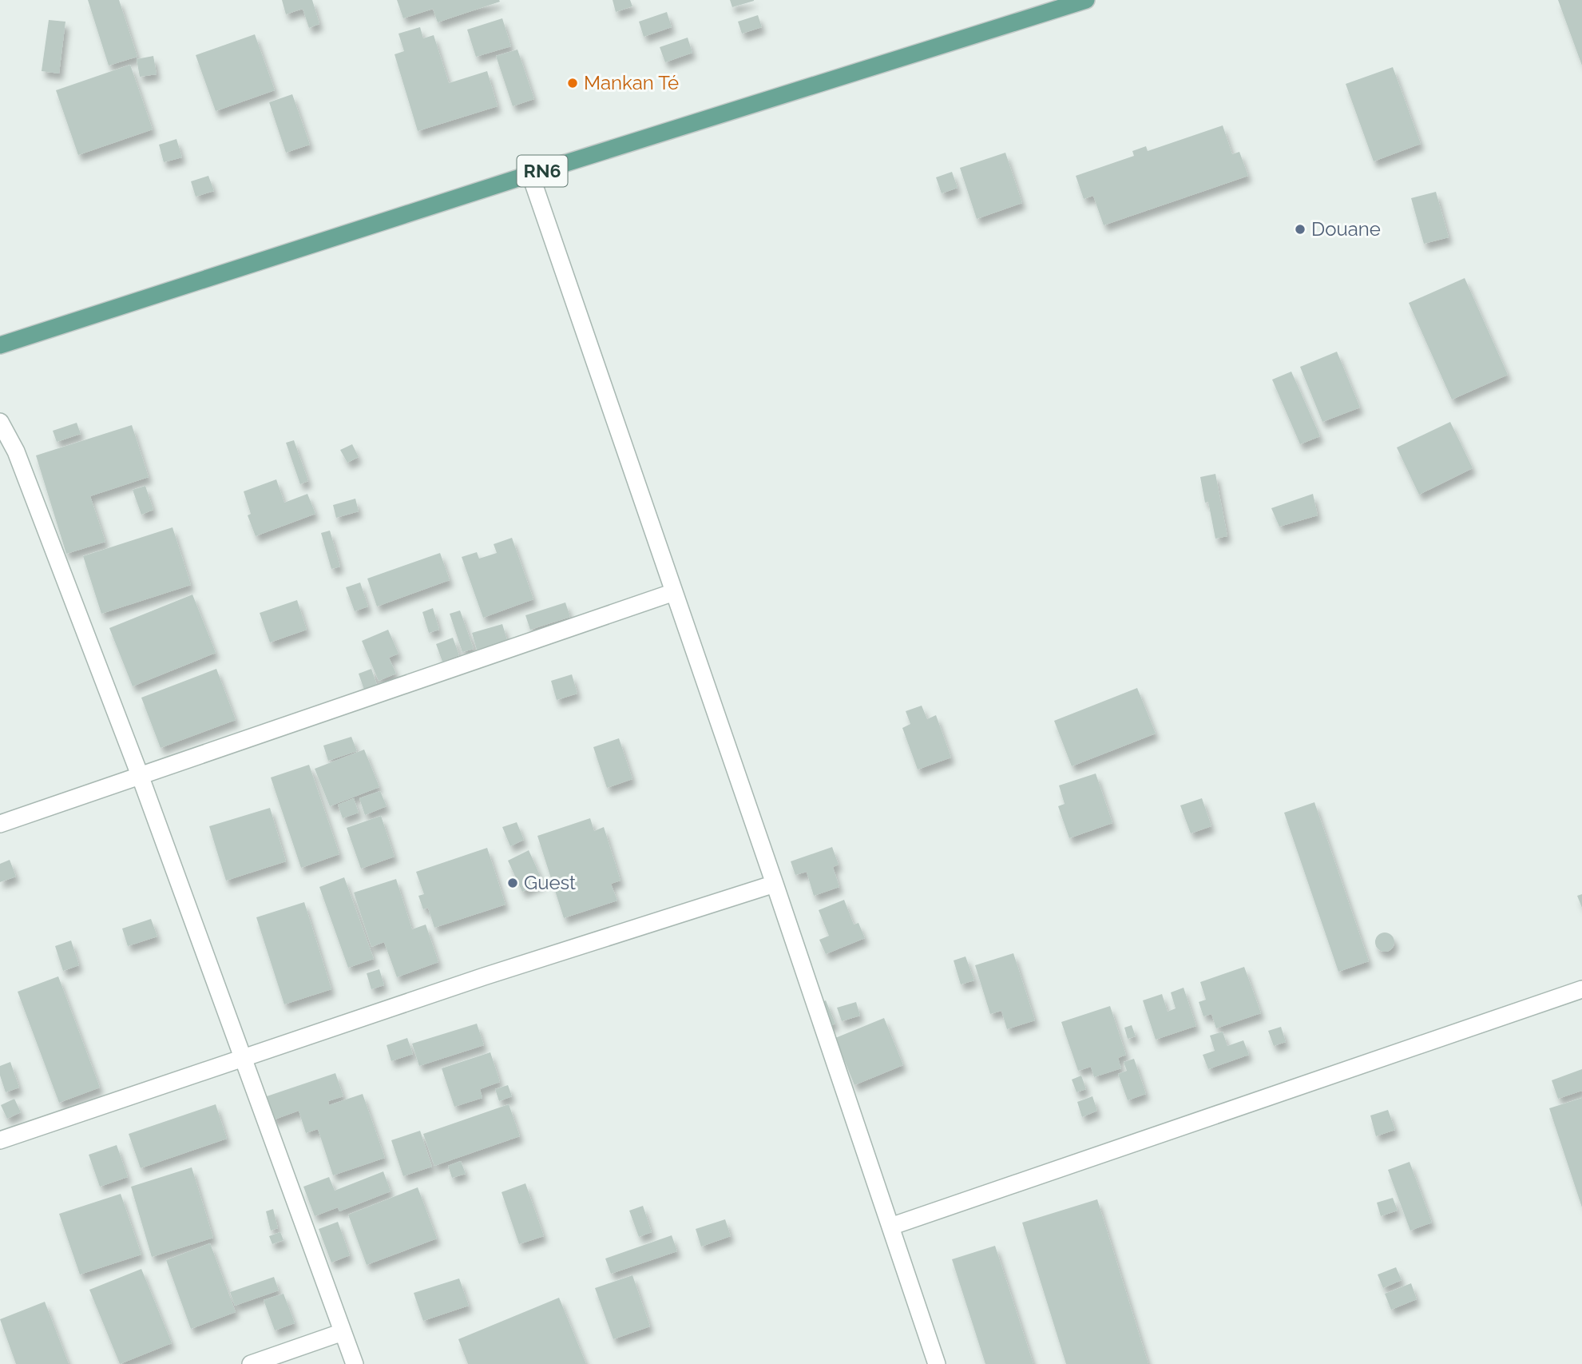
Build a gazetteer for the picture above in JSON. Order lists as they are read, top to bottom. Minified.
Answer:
{"streets":{"main road":["RN6"]},"places":["Mankan Té","Douane","Guest"]}
